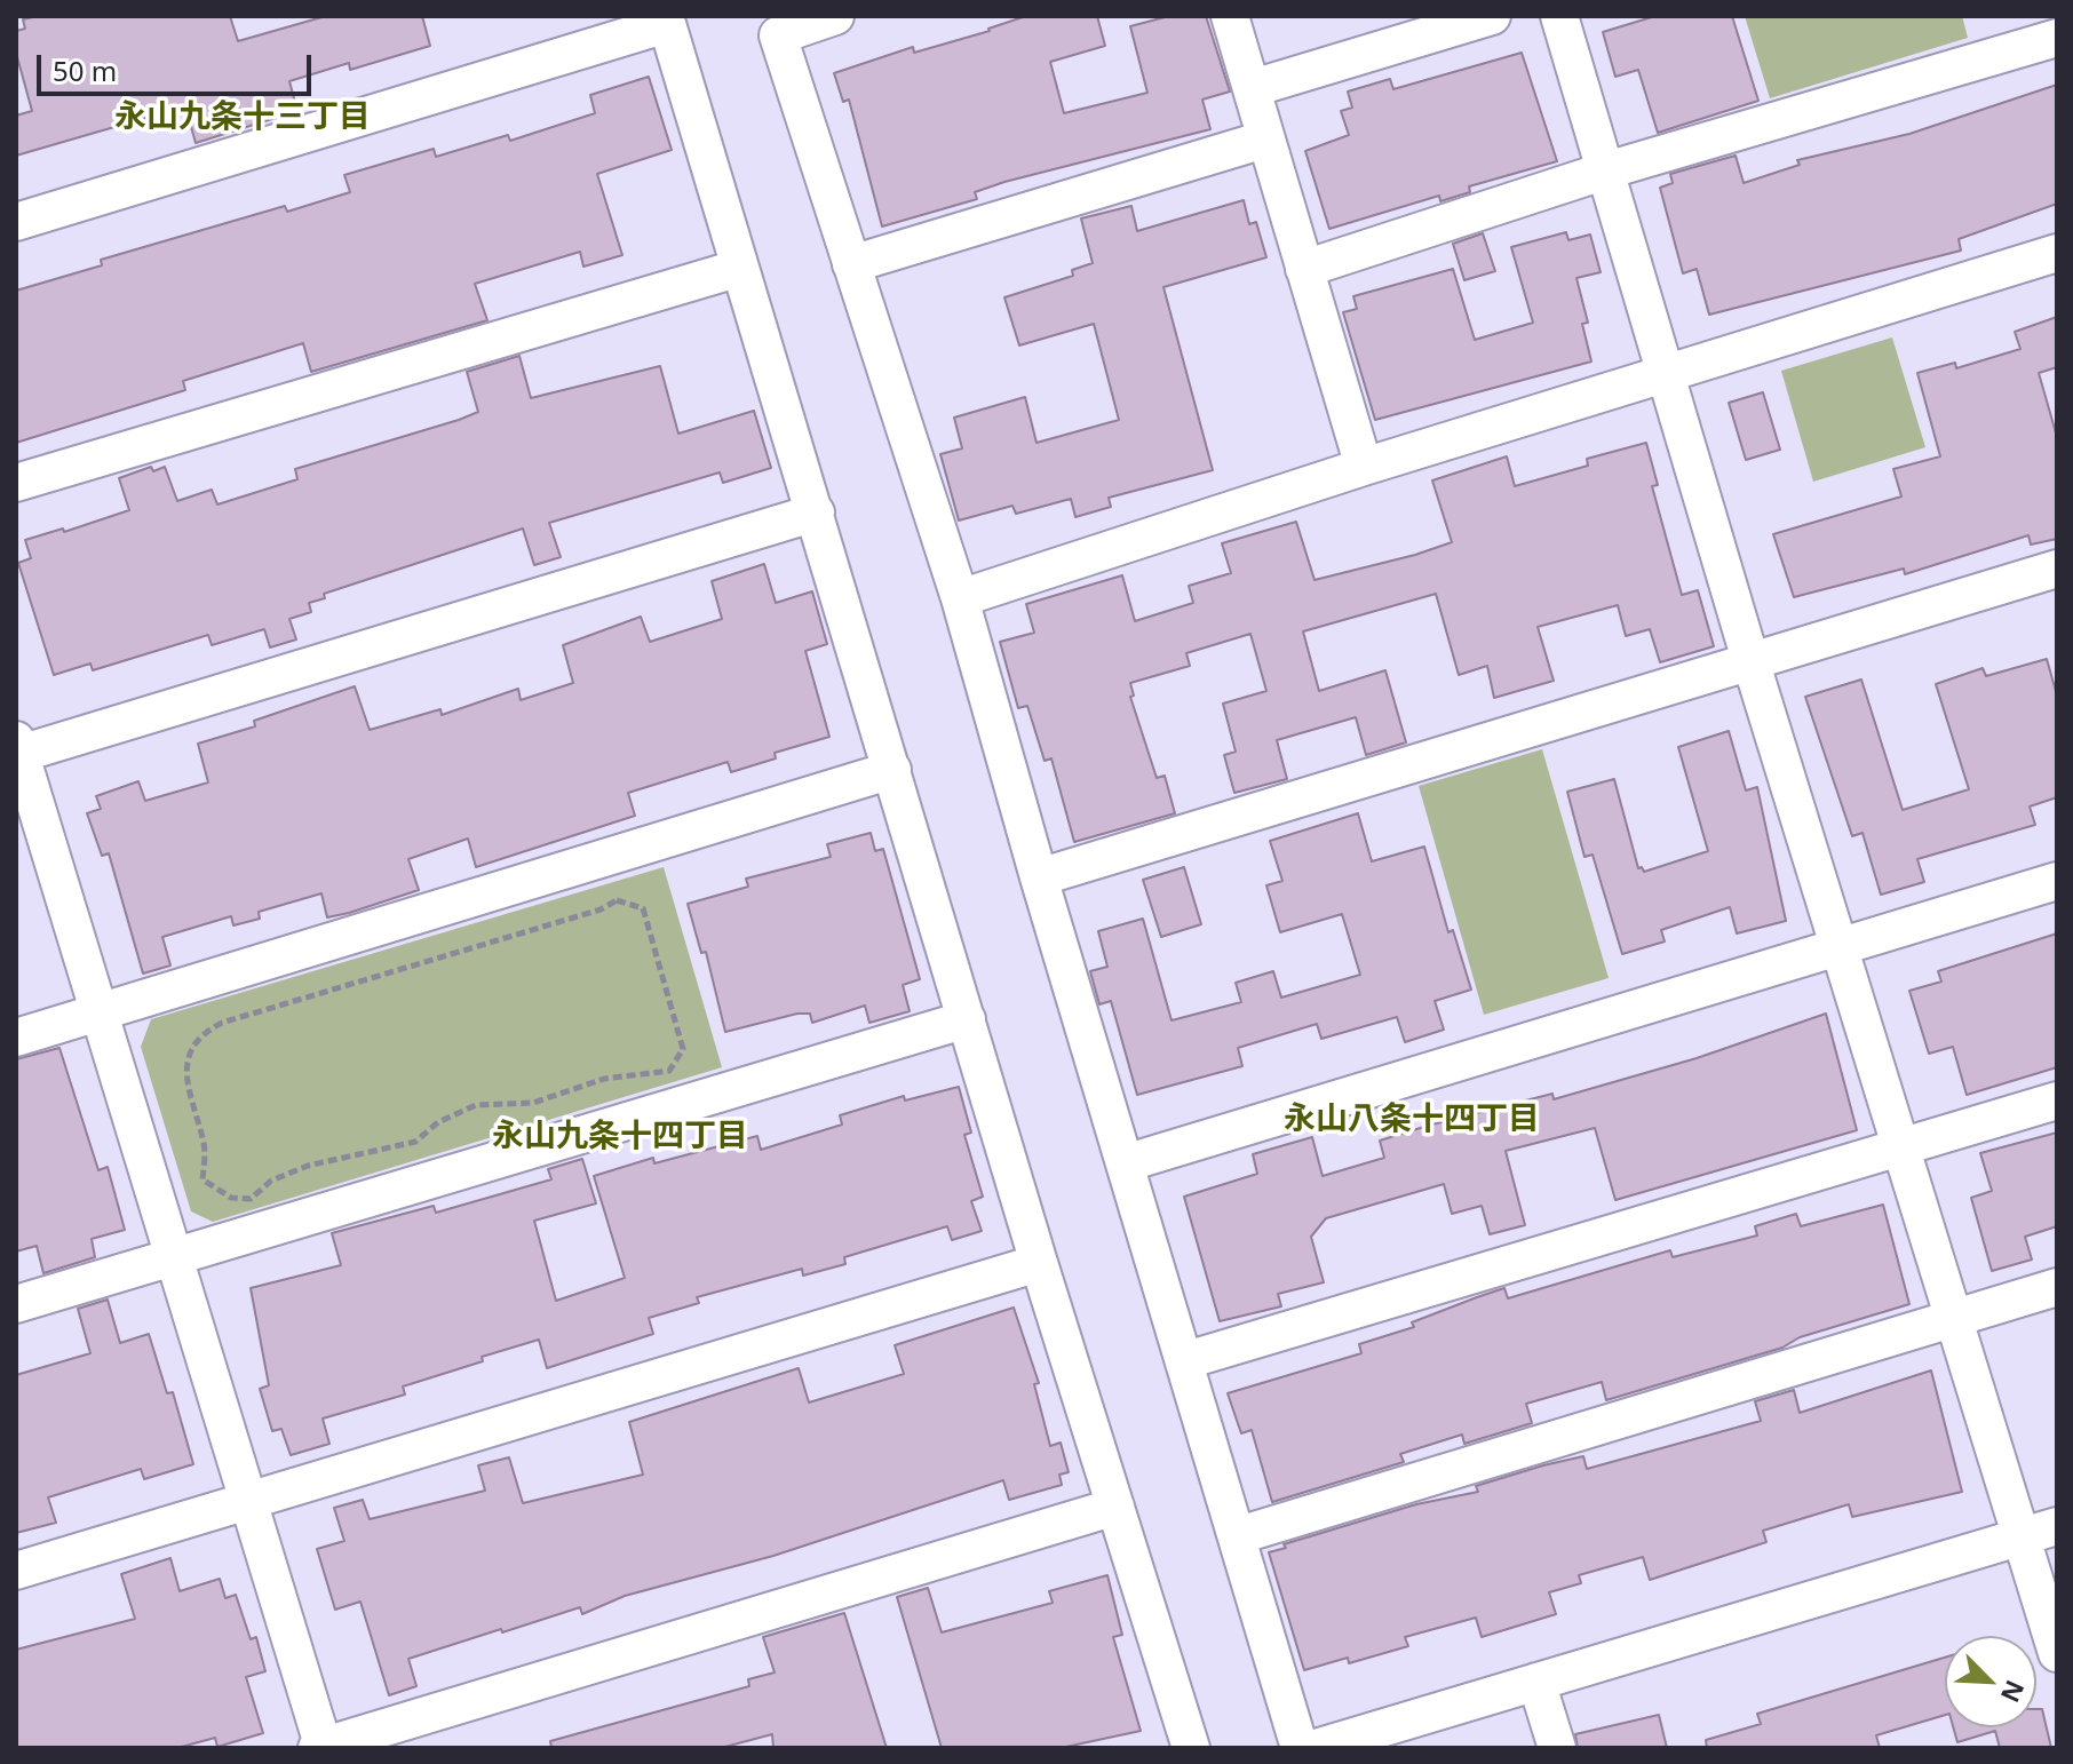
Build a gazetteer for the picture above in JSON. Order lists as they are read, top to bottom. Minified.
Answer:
{"districts":["永山九条十三丁目","永山八条十四丁目","永山九条十四丁目"],"scale_bar":"50 m","north":"bottom right"}
